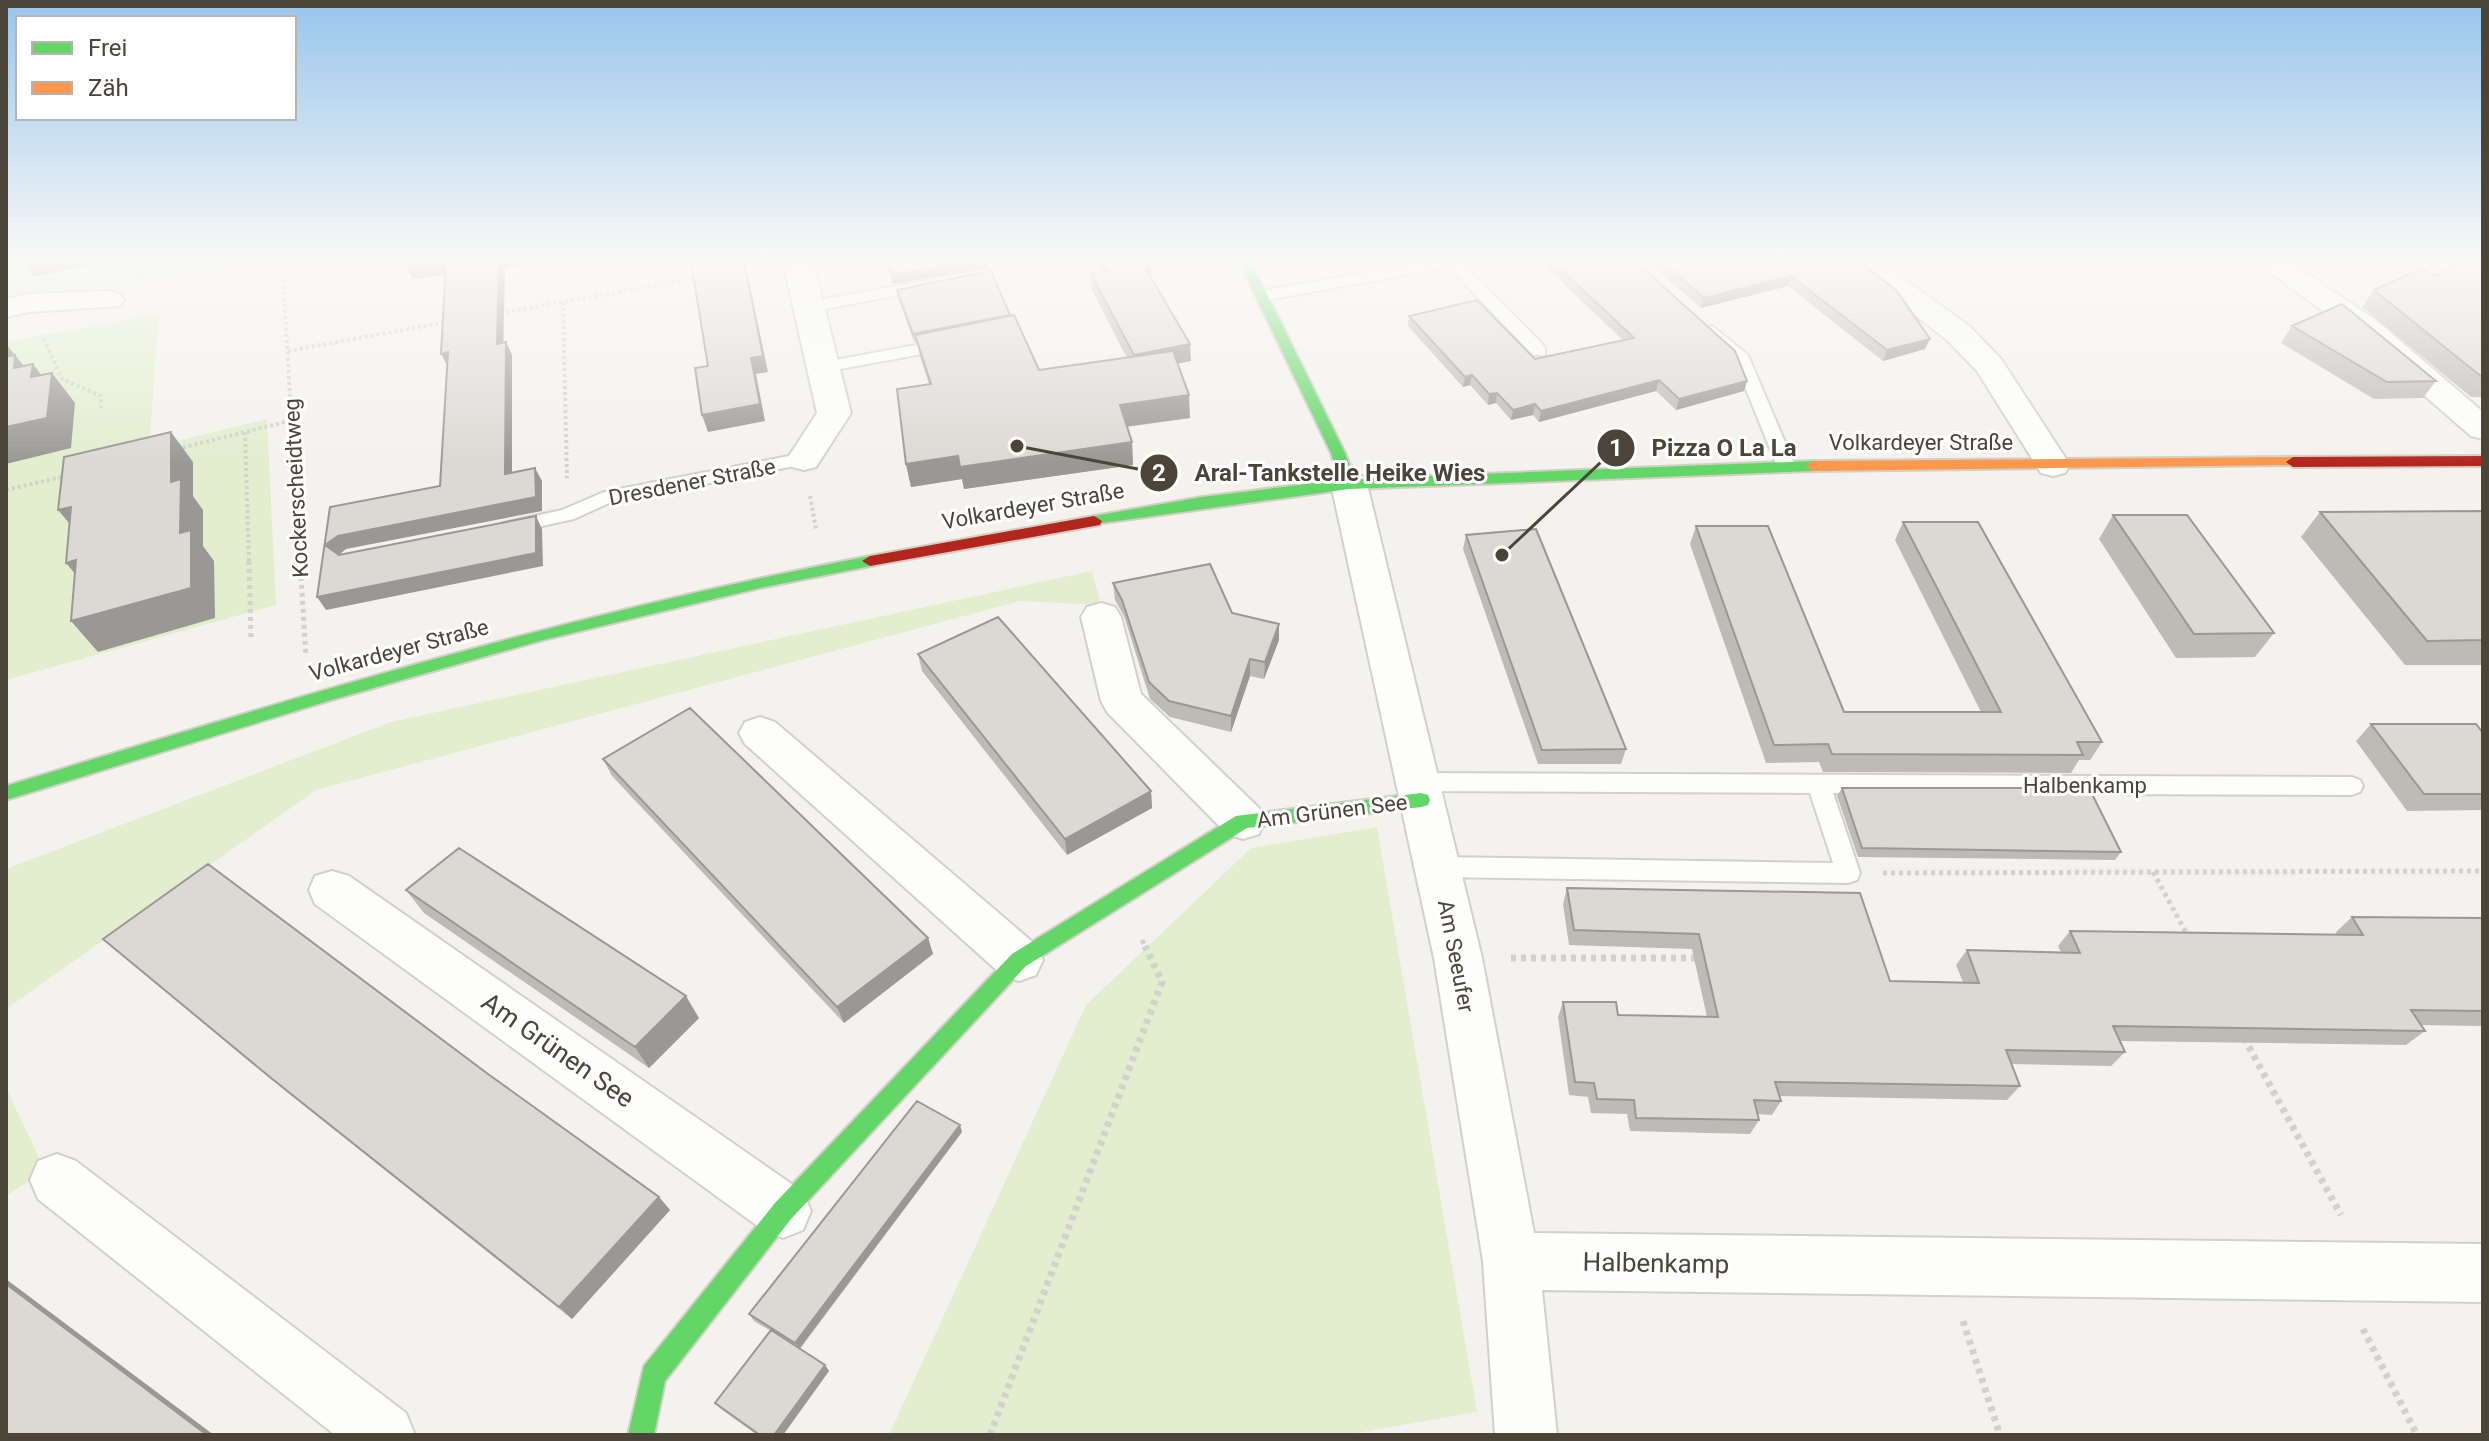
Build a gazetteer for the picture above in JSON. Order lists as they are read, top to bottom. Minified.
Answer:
{"streets":{"main road":["Volkardeyer Straße","Am Grünen See"],"street":["Dresdener Straße","Halbenkamp","Am Seeufer"],"path":["Kockerscheidtweg"]},"crossings":[["Volkardeyer Straße","Dresdener Straße"],["Volkardeyer Straße","Am Seeufer"],["Halbenkamp","Am Grünen See"],["Halbenkamp","Am Seeufer"],["Am Grünen See","Am Seeufer"]],"places":["Aral-Tankstelle Heike Wies","Pizza O La La"],"legend":["Frei","Zäh"]}
